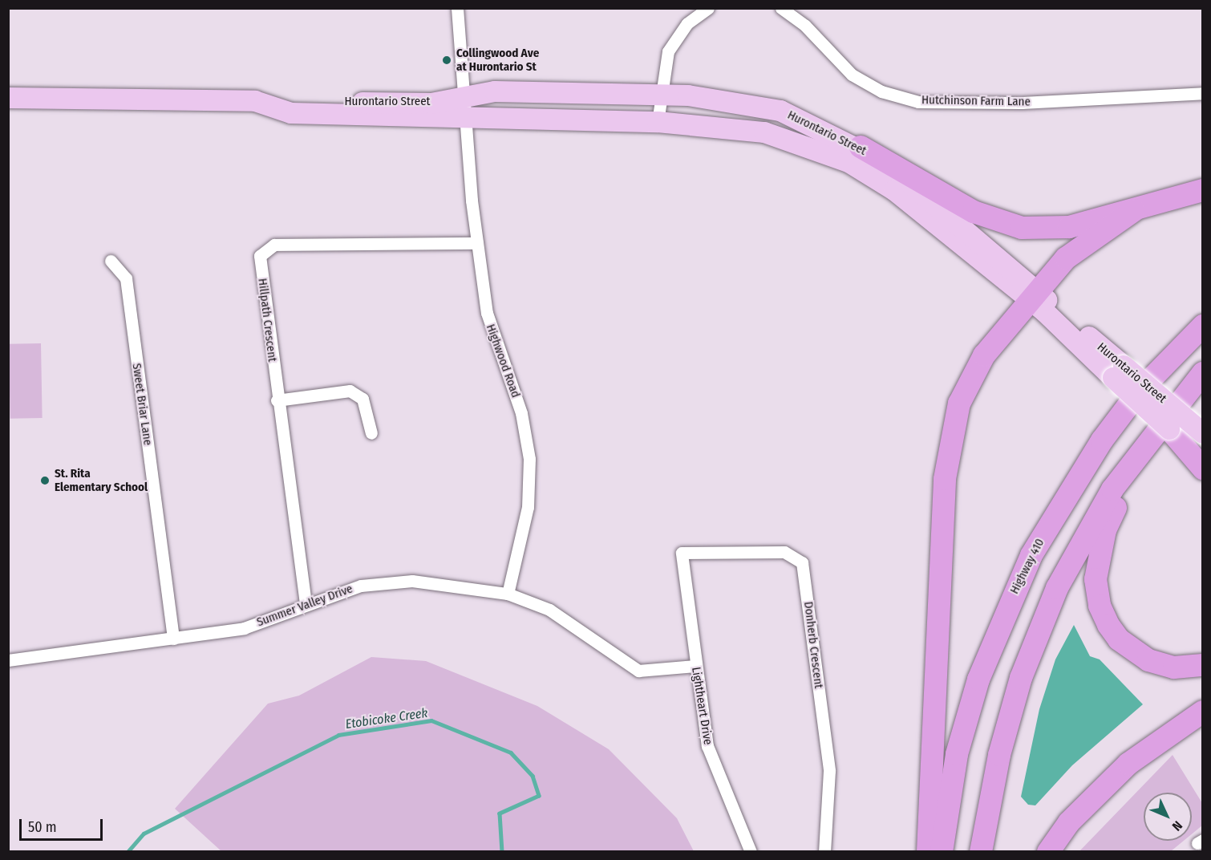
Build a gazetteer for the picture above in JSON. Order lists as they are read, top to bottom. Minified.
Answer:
{"streets":{"highway":["Highway 410"],"main road":["Hurontario Street"],"street":["Hutchinson Farm Lane","Hillpath Crescent","Highwood Road","Sweet Briar Lane","Summer Valley Drive","Donherb Crescent","Lightheart Drive"]},"crossings":[["Hurontario Street","Highwood Road"],["Hillpath Crescent","Highwood Road"],["Hillpath Crescent","Summer Valley Drive"],["Highwood Road","Summer Valley Drive"],["Sweet Briar Lane","Summer Valley Drive"],["Summer Valley Drive","Lightheart Drive"],["Donherb Crescent","Lightheart Drive"]],"water":["Etobicoke Creek"],"places":["Collingwood Ave at Hurontario St","St. Rita Elementary School"],"scale_bar":"50 m","north":"bottom right"}
